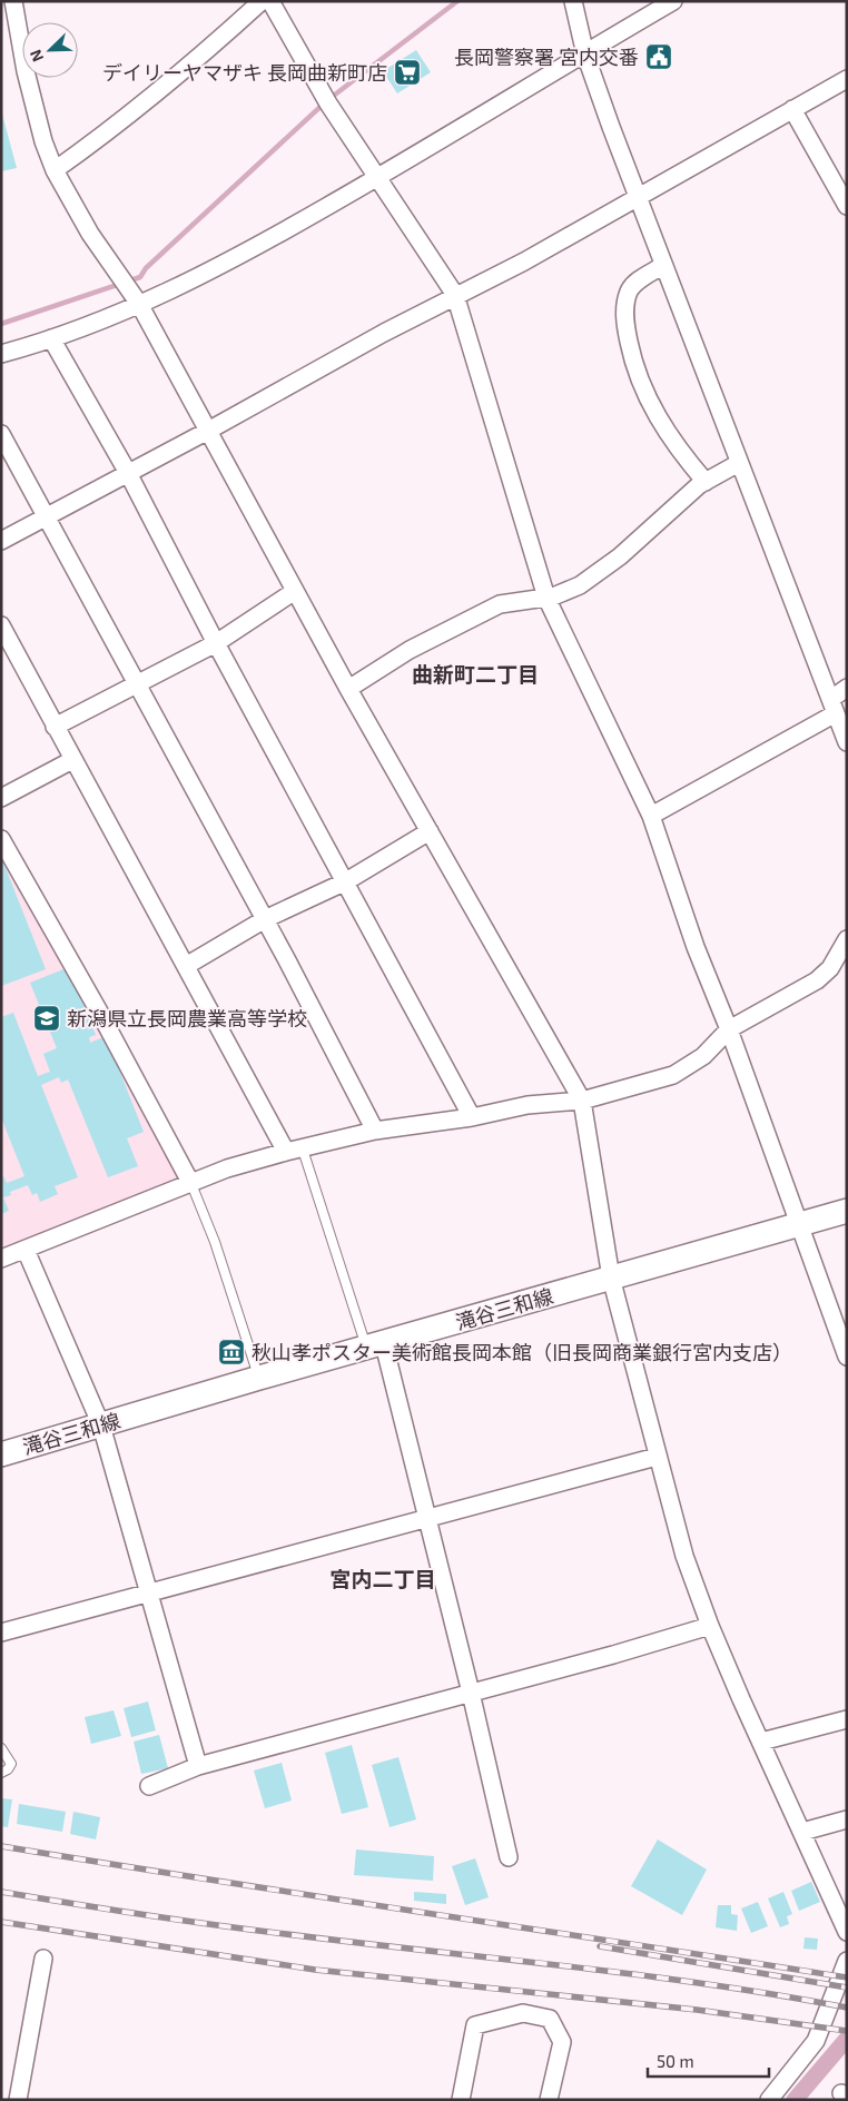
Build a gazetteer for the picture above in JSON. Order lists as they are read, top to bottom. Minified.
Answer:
{"streets":{"main road":["滝谷三和線"]},"districts":["曲新町二丁目","宮内二丁目"],"places":{"public building":["長岡警察署 宮内交番"],"supermarket":["デイリーヤマザキ 長岡曲新町店"],"school or university":["新潟県立長岡農業高等学校"],"museum":["秋山孝ポスター美術館長岡本館（旧長岡商業銀行宮内支店）"]},"scale_bar":"50 m","north":"bottom left"}
